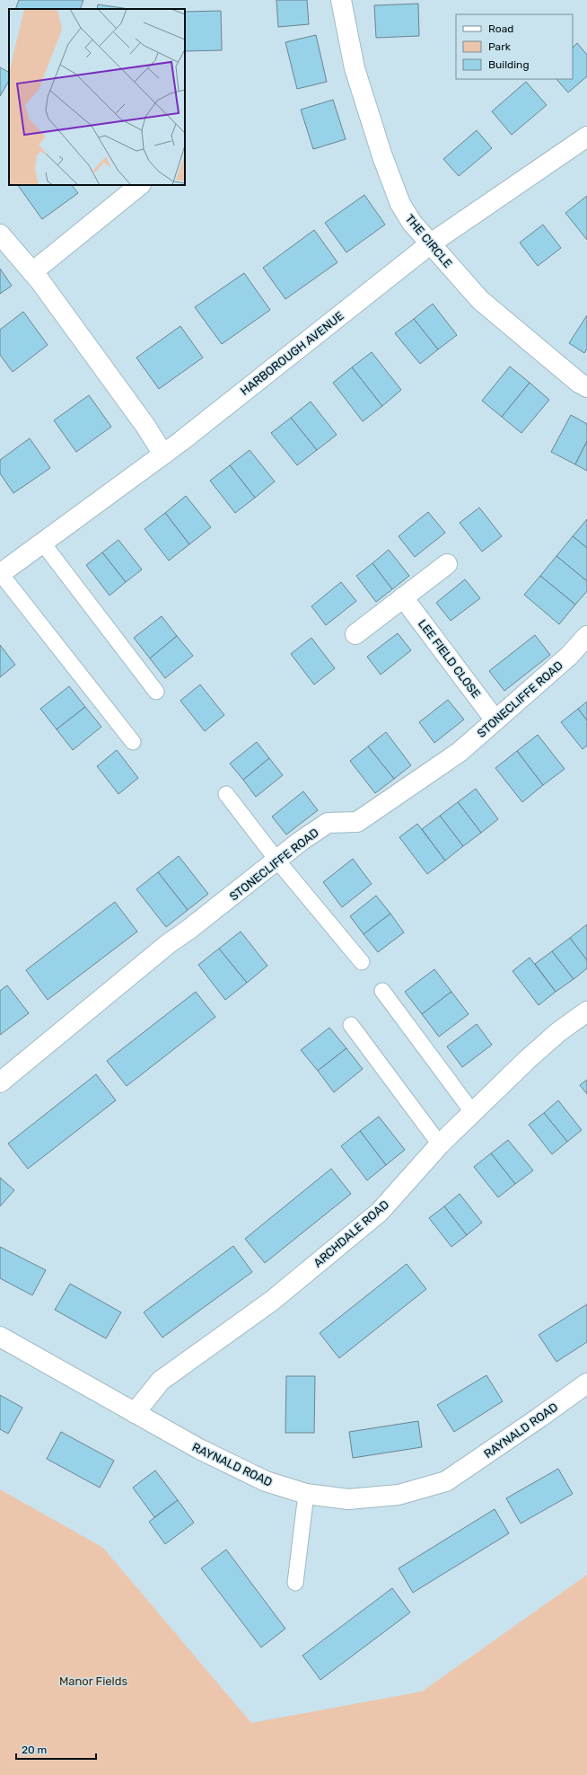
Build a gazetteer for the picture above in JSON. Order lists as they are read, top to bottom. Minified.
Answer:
{"streets":{"street":["THE CIRCLE","HARBOROUGH AVENUE","LEE FIELD CLOSE","STONECLIFFE ROAD","ARCHDALE ROAD","RAYNALD ROAD"]},"crossings":[["THE CIRCLE","HARBOROUGH AVENUE"],["LEE FIELD CLOSE","STONECLIFFE ROAD"],["ARCHDALE ROAD","RAYNALD ROAD"]],"parks":["Manor Fields"],"legend":["Road","Park","Building"],"scale_bar":"20 m"}
